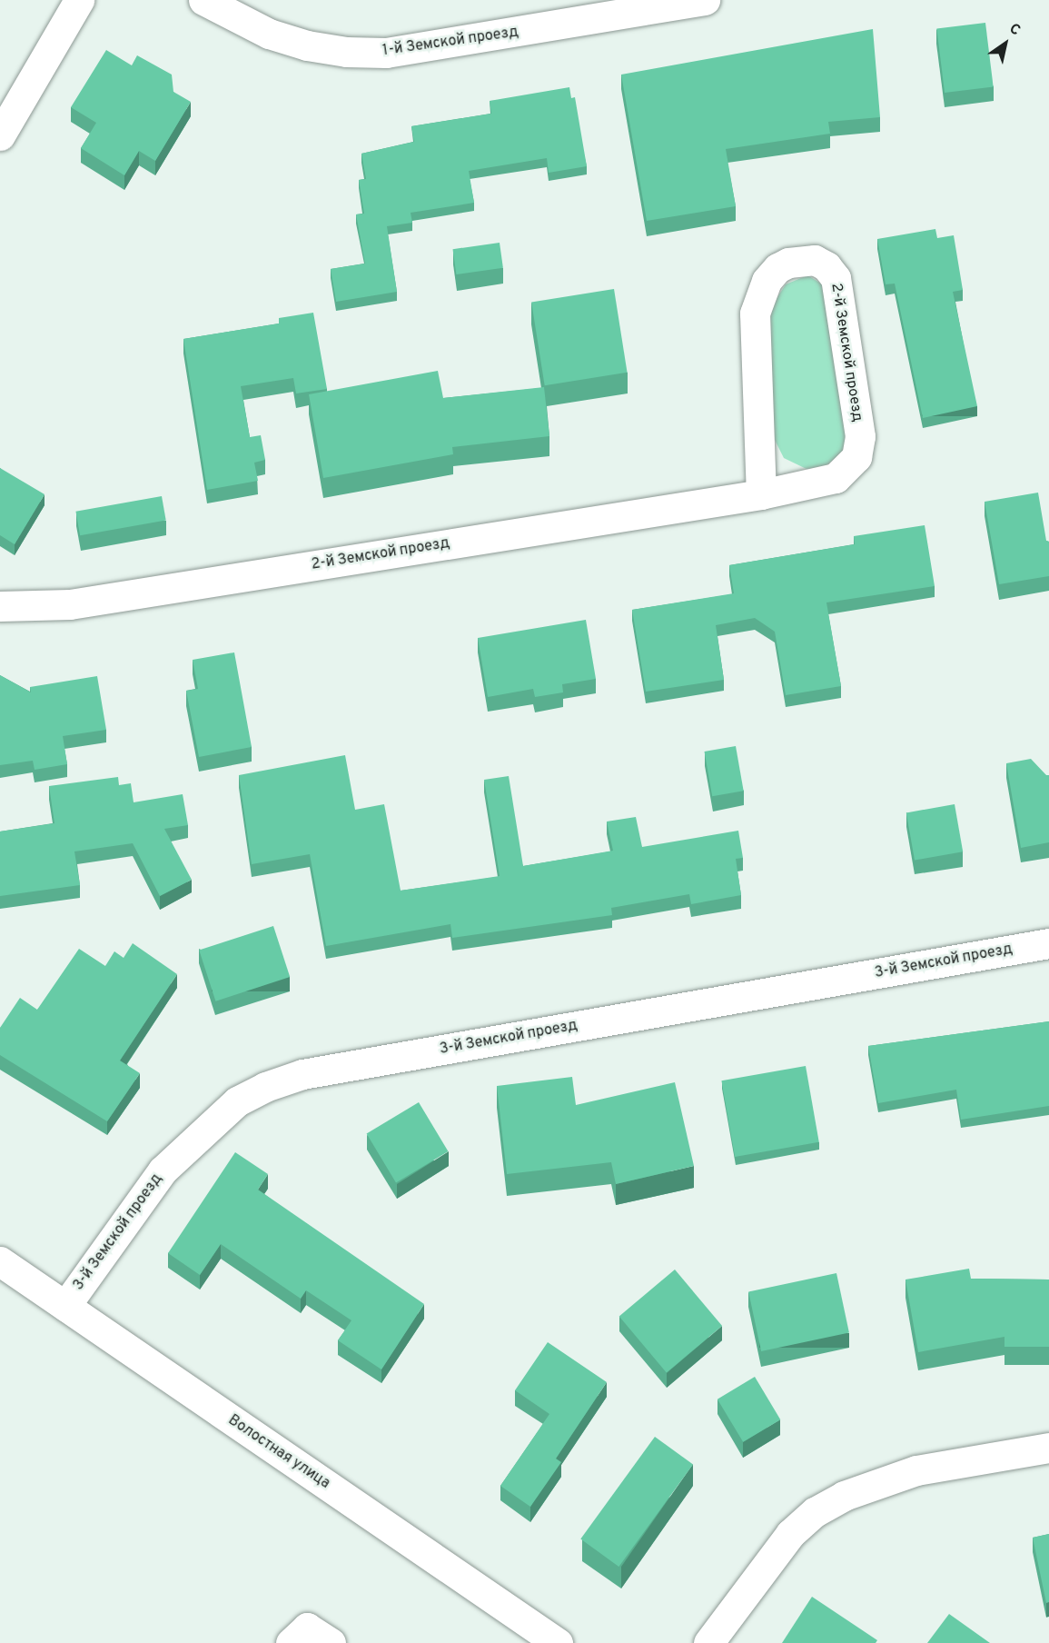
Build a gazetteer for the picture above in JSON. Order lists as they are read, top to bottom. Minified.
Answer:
{"streets":{"street":["1-й Земской проезд","2-й Земской проезд","3-й Земской проезд","Волостная улица"]},"crossings":[["3-й Земской проезд","Волостная улица"]],"north":"top right"}
